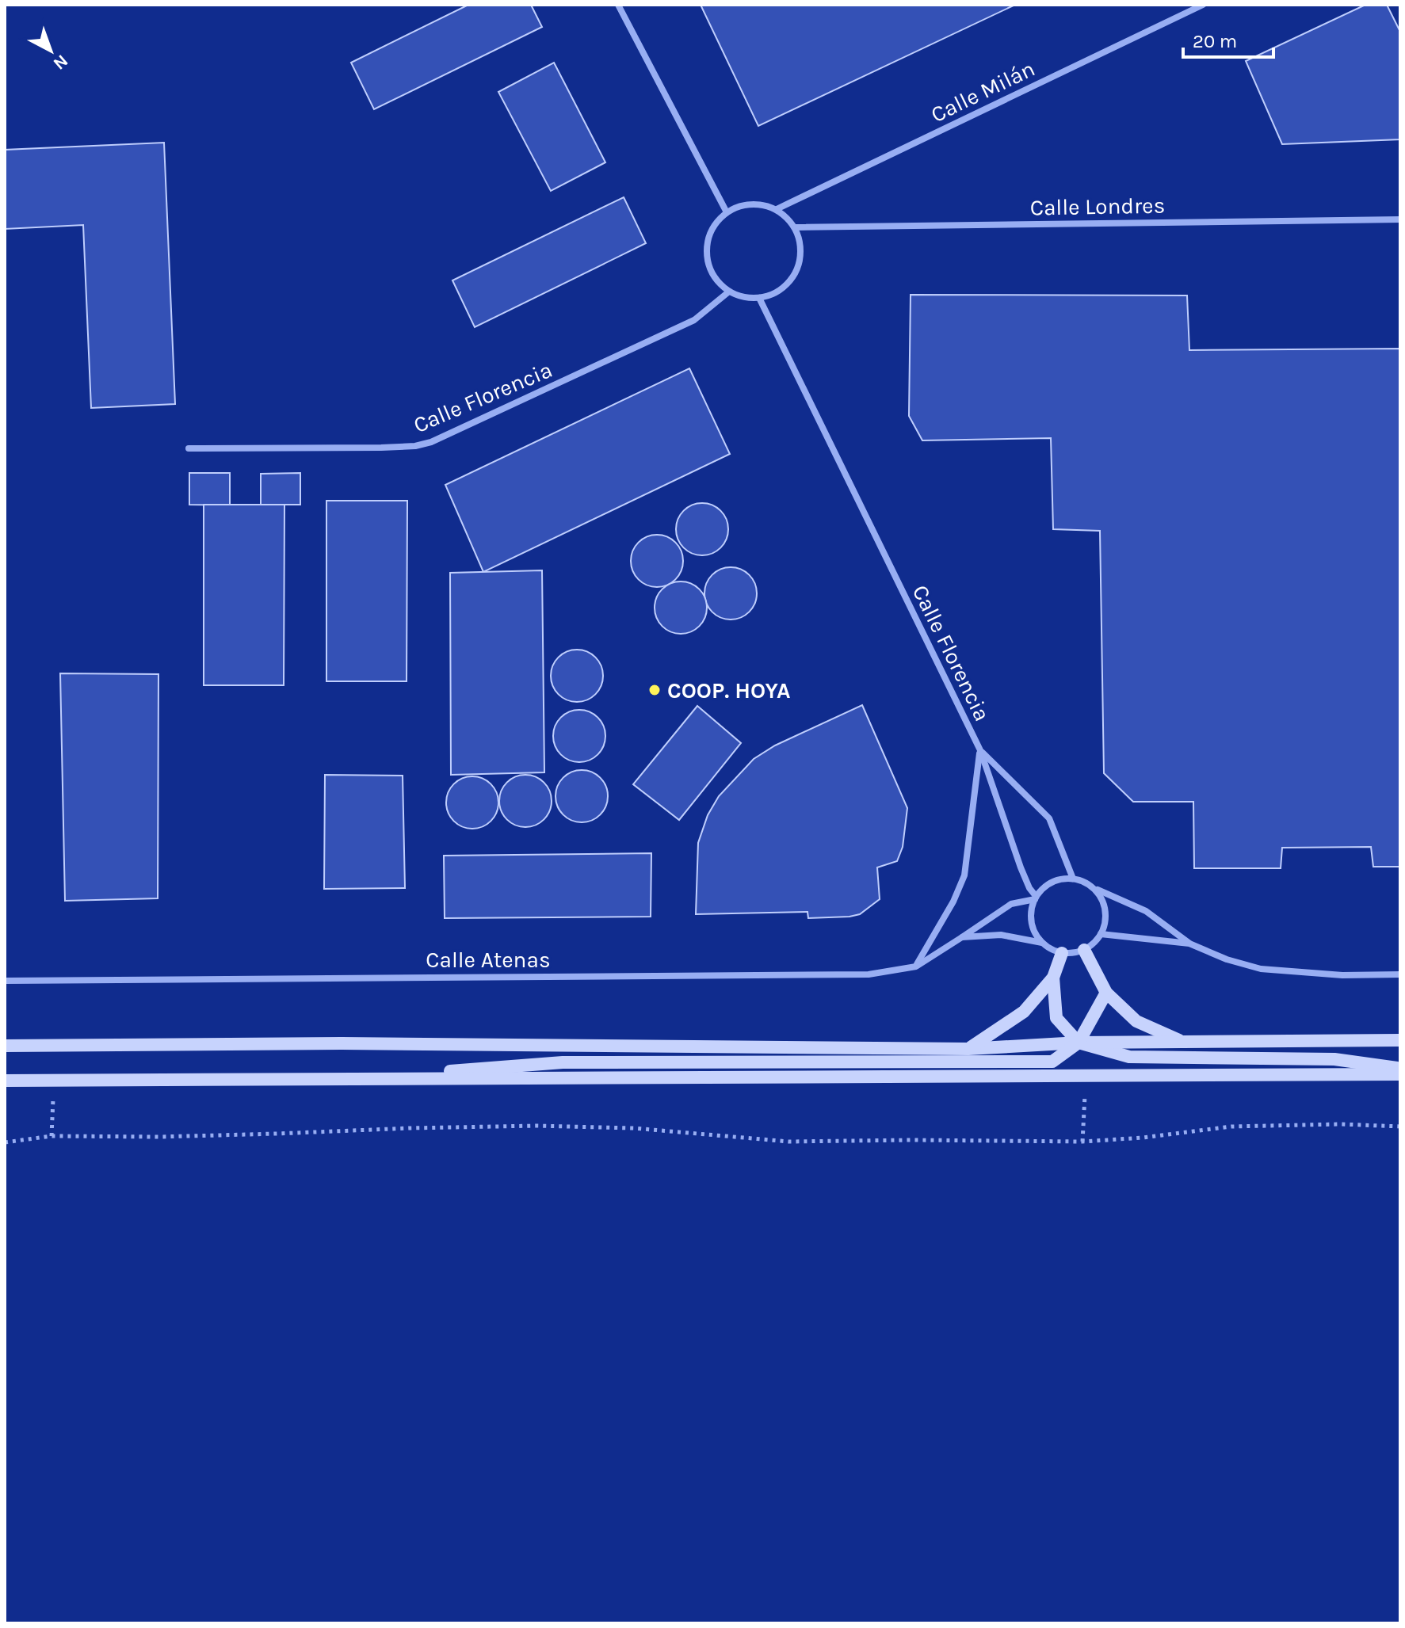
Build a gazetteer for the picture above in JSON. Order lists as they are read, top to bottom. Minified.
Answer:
{"streets":{"street":["Calle Milán","Calle Londres","Calle Florencia","Calle Atenas"]},"crossings":[["Calle Milán","Calle Londres"],["Calle Milán","Calle Florencia"],["Calle Londres","Calle Florencia"],["Calle Florencia","Calle Atenas"]],"places":["COOP. HOYA"],"scale_bar":"20 m","north":"bottom right"}
